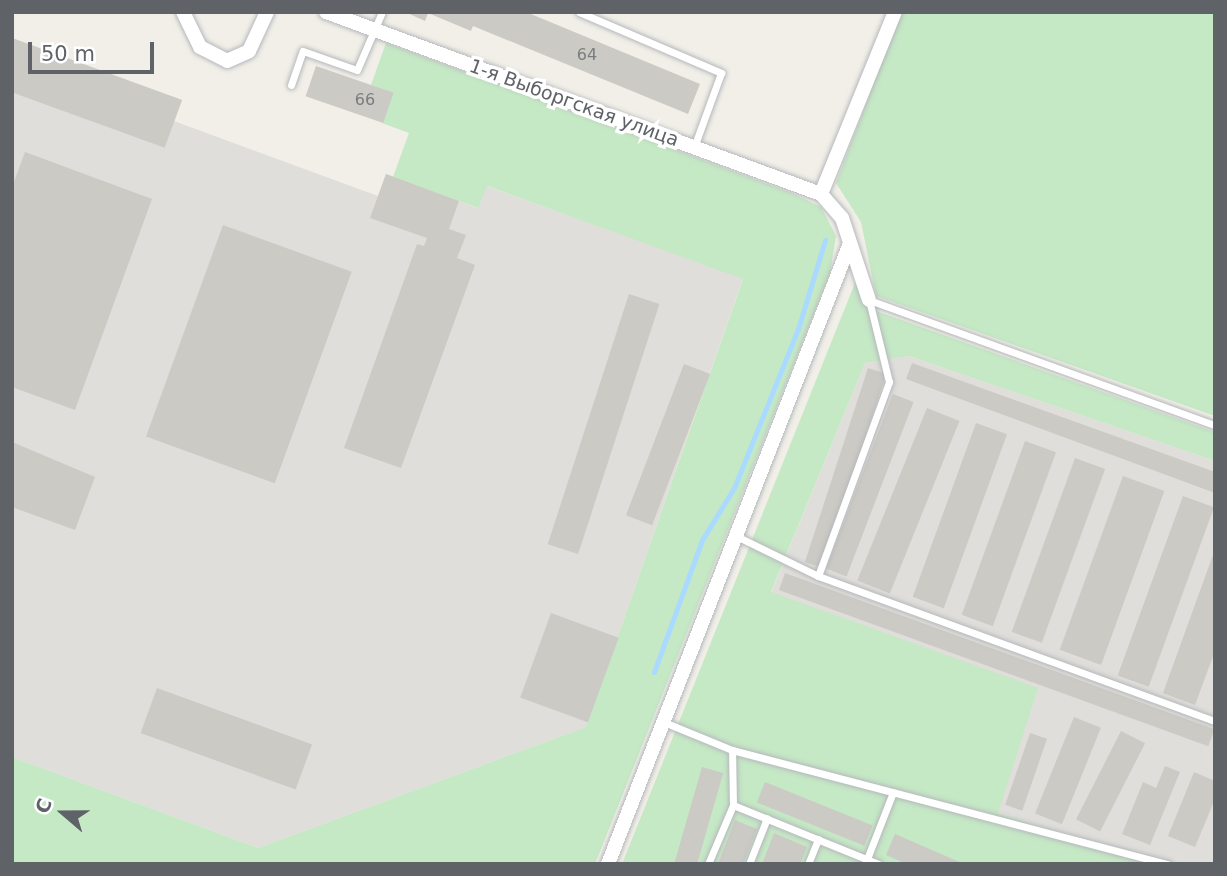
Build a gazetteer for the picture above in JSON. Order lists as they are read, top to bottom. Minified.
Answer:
{"streets":{"street":["1-я Выборгская улица"]},"house_numbers":["64","66"],"scale_bar":"50 m","north":"left"}
